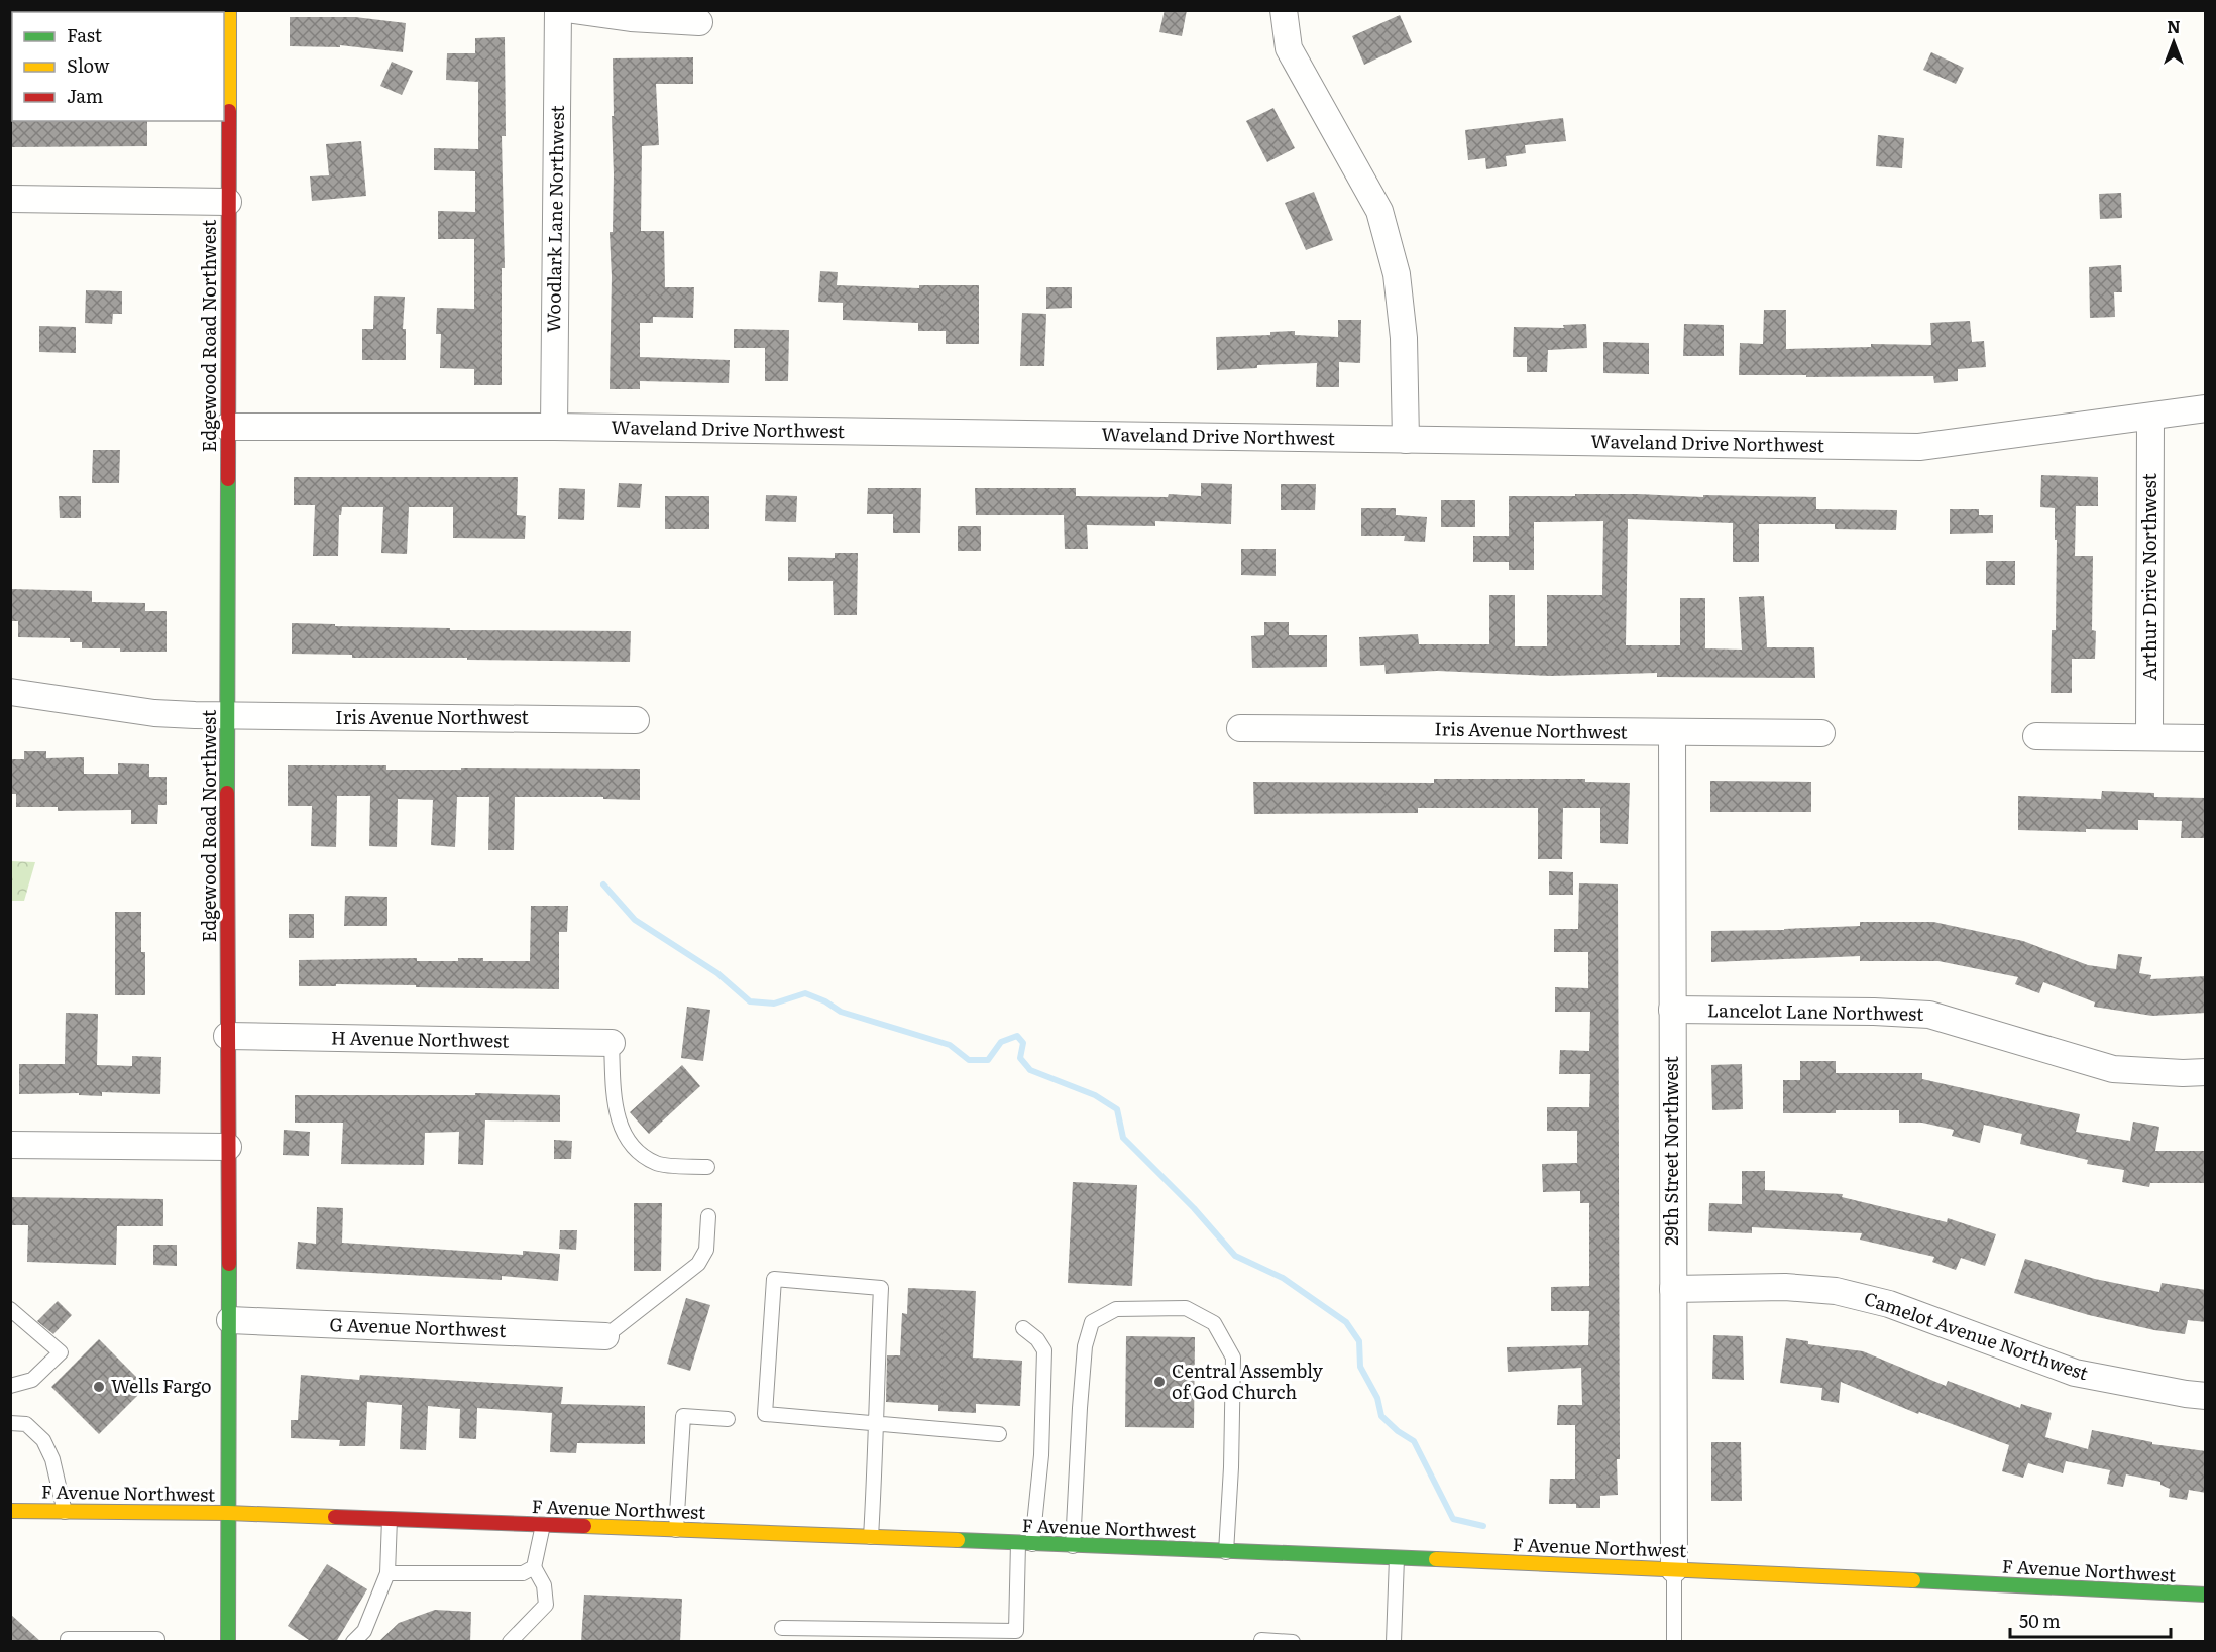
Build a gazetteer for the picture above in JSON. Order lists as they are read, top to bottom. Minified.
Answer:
{"streets":{"main road":["Edgewood Road Northwest","F Avenue Northwest"],"street":["Woodlark Lane Northwest","Waveland Drive Northwest","Arthur Drive Northwest","Iris Avenue Northwest","Lancelot Lane Northwest","H Avenue Northwest","29th Street Northwest","G Avenue Northwest","Camelot Avenue Northwest"]},"crossings":[["Woodlark Lane Northwest","Waveland Drive Northwest"],["Edgewood Road Northwest","Waveland Drive Northwest"],["Edgewood Road Northwest","Iris Avenue Northwest"],["Edgewood Road Northwest","H Avenue Northwest"],["Edgewood Road Northwest","G Avenue Northwest"],["Edgewood Road Northwest","F Avenue Northwest"],["Waveland Drive Northwest","Arthur Drive Northwest"],["Iris Avenue Northwest","29th Street Northwest"],["Lancelot Lane Northwest","29th Street Northwest"],["29th Street Northwest","Camelot Avenue Northwest"],["29th Street Northwest","F Avenue Northwest"]],"places":["Central Assembly of God Church","Wells Fargo"],"legend":["Fast","Slow","Jam"],"scale_bar":"50 m","north":"top"}
